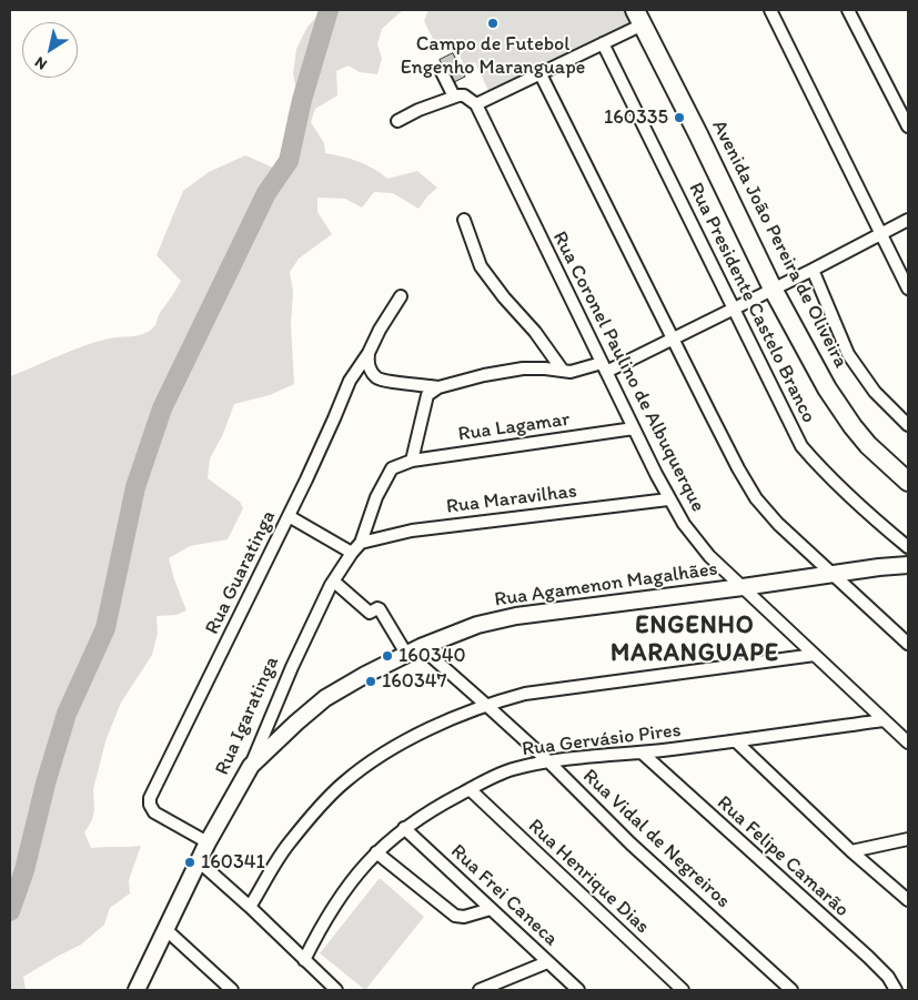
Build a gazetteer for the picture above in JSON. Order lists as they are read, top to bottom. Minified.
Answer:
{"streets":{"main road":["Avenida João Pereira de Oliveira"],"street":["Rua Presidente Castelo Branco","Rua Coronel Paulino de Albuquerque","Rua Lagamar","Rua Maravilhas","Rua Guaratinga","Rua Agamenon Magalhães","Rua Igaratinga","Rua Gervásio Pires","Rua Vidal de Negreiros","Rua Felipe Camarão","Rua Henrique Dias","Rua Frei Caneca"]},"crossings":[["Rua Coronel Paulino de Albuquerque","Rua Lagamar"],["Rua Coronel Paulino de Albuquerque","Rua Maravilhas"],["Rua Coronel Paulino de Albuquerque","Rua Agamenon Magalhães"],["Rua Coronel Paulino de Albuquerque","Rua Gervásio Pires"],["Rua Lagamar","Rua Igaratinga"],["Rua Maravilhas","Rua Igaratinga"],["Rua Guaratinga","Rua Igaratinga"],["Rua Agamenon Magalhães","Rua Igaratinga"],["Rua Agamenon Magalhães","Rua Vidal de Negreiros"],["Rua Igaratinga","Rua Vidal de Negreiros"],["Rua Gervásio Pires","Rua Vidal de Negreiros"],["Rua Gervásio Pires","Rua Felipe Camarão"],["Rua Gervásio Pires","Rua Henrique Dias"],["Rua Gervásio Pires","Rua Frei Caneca"]],"districts":["ENGENHO MARANGUAPE"],"places":["Campo de Futebol Engenho Maranguape","160335","160340","160347","160341"],"north":"bottom left"}
